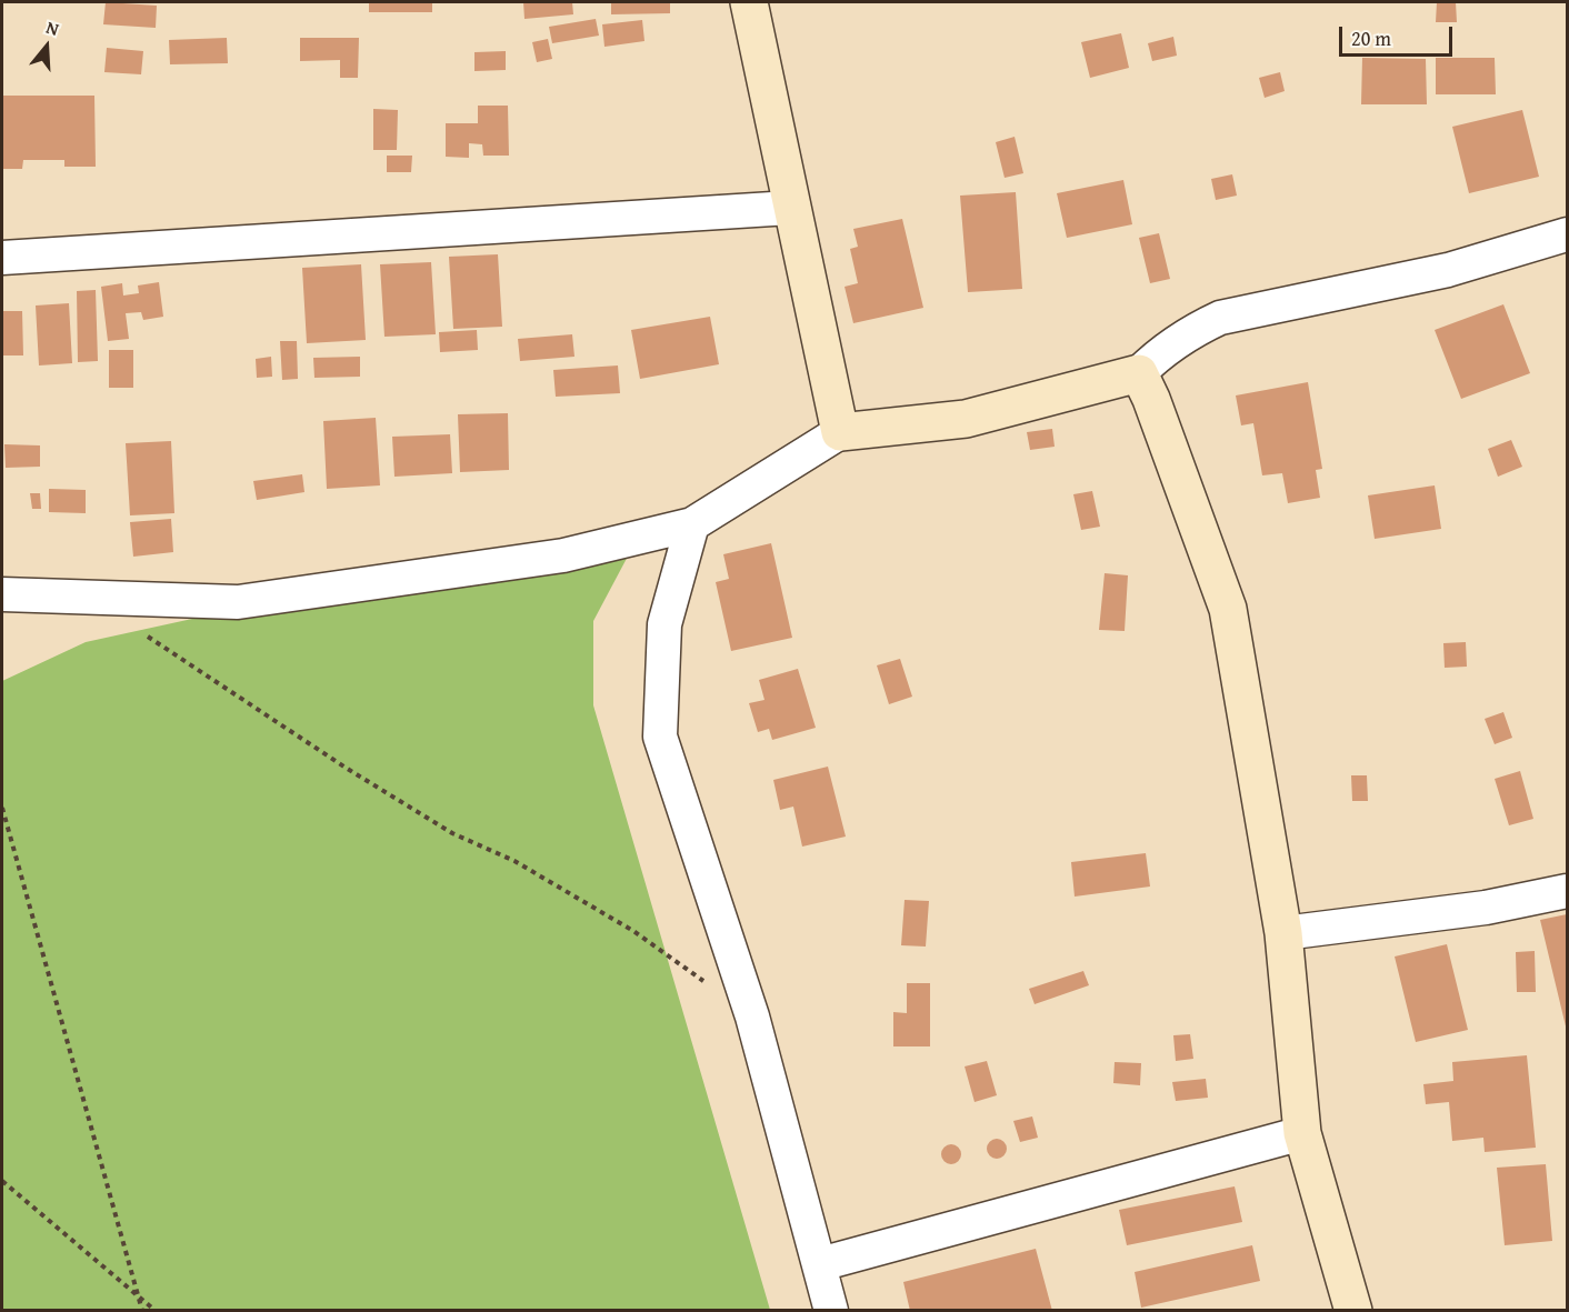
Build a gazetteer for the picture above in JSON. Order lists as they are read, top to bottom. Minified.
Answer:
{"scale_bar":"20 m","north":"top"}
